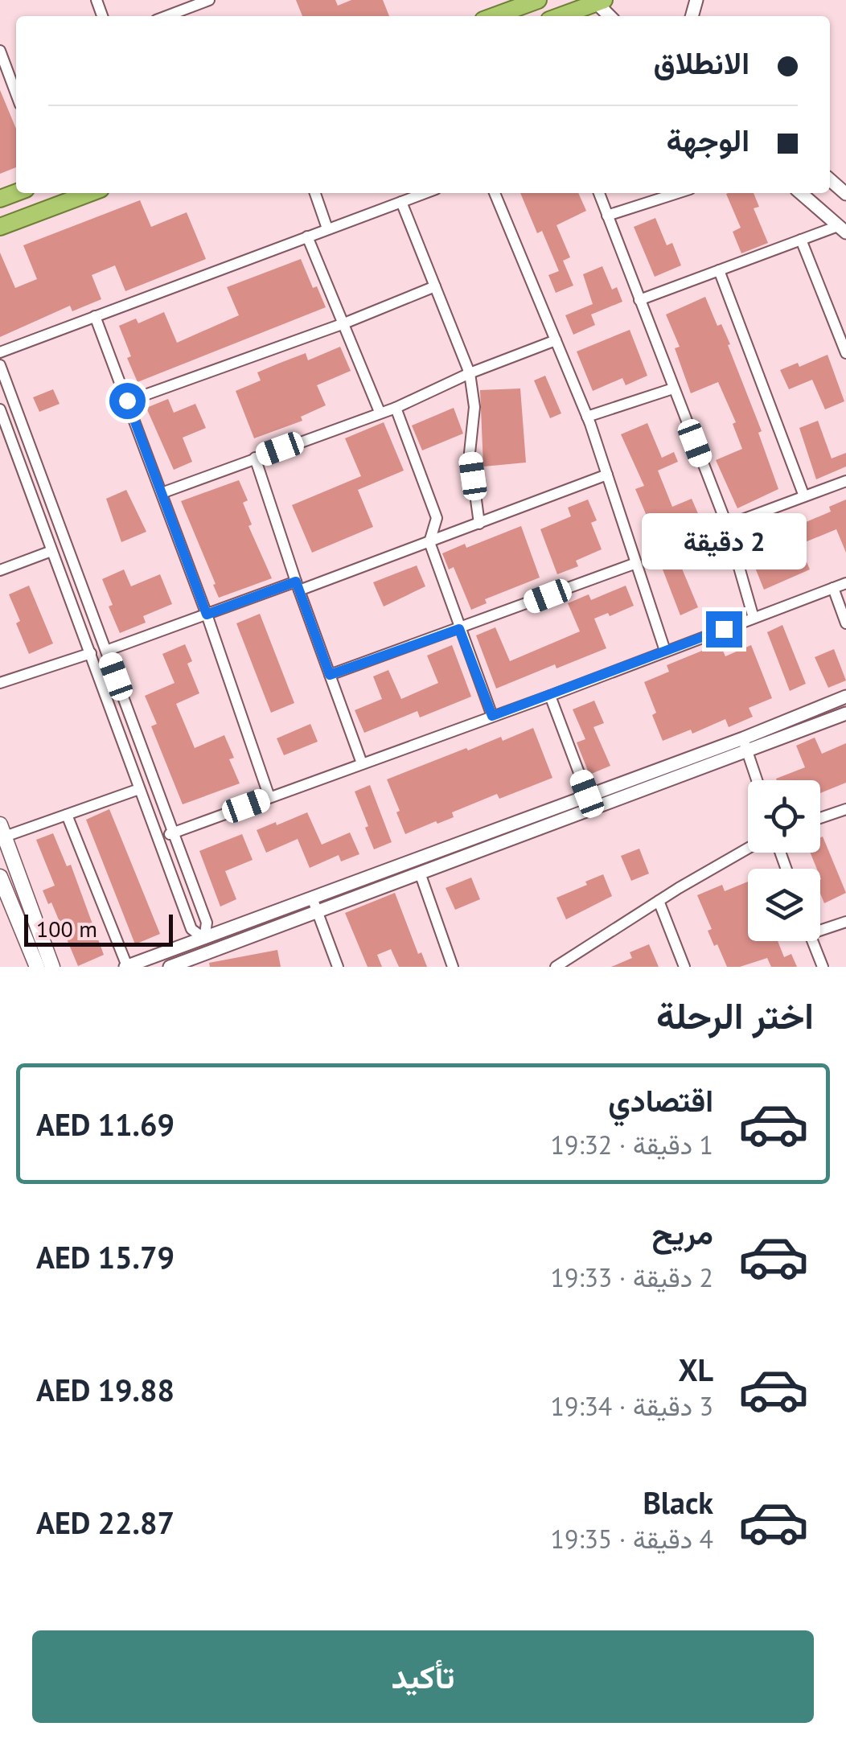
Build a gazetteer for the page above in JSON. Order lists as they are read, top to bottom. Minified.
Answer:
{"scale_bar":"100 m","page":{"banner":["الانطلاق","الوجهة"],"bubble":"2 دقيقة","scale":"100 m","heading":"اختر الرحلة","list":[{"name":"اقتصادي","note":"1 دقيقة · 19:32","value":"AED 11.69"},{"name":"مريح","note":"2 دقيقة · 19:33","value":"AED 15.79"},{"name":"XL","note":"3 دقيقة · 19:34","value":"AED 19.88"},{"name":"Black","note":"4 دقيقة · 19:35","value":"AED 22.87"}],"buttons":"تأكيد"}}
